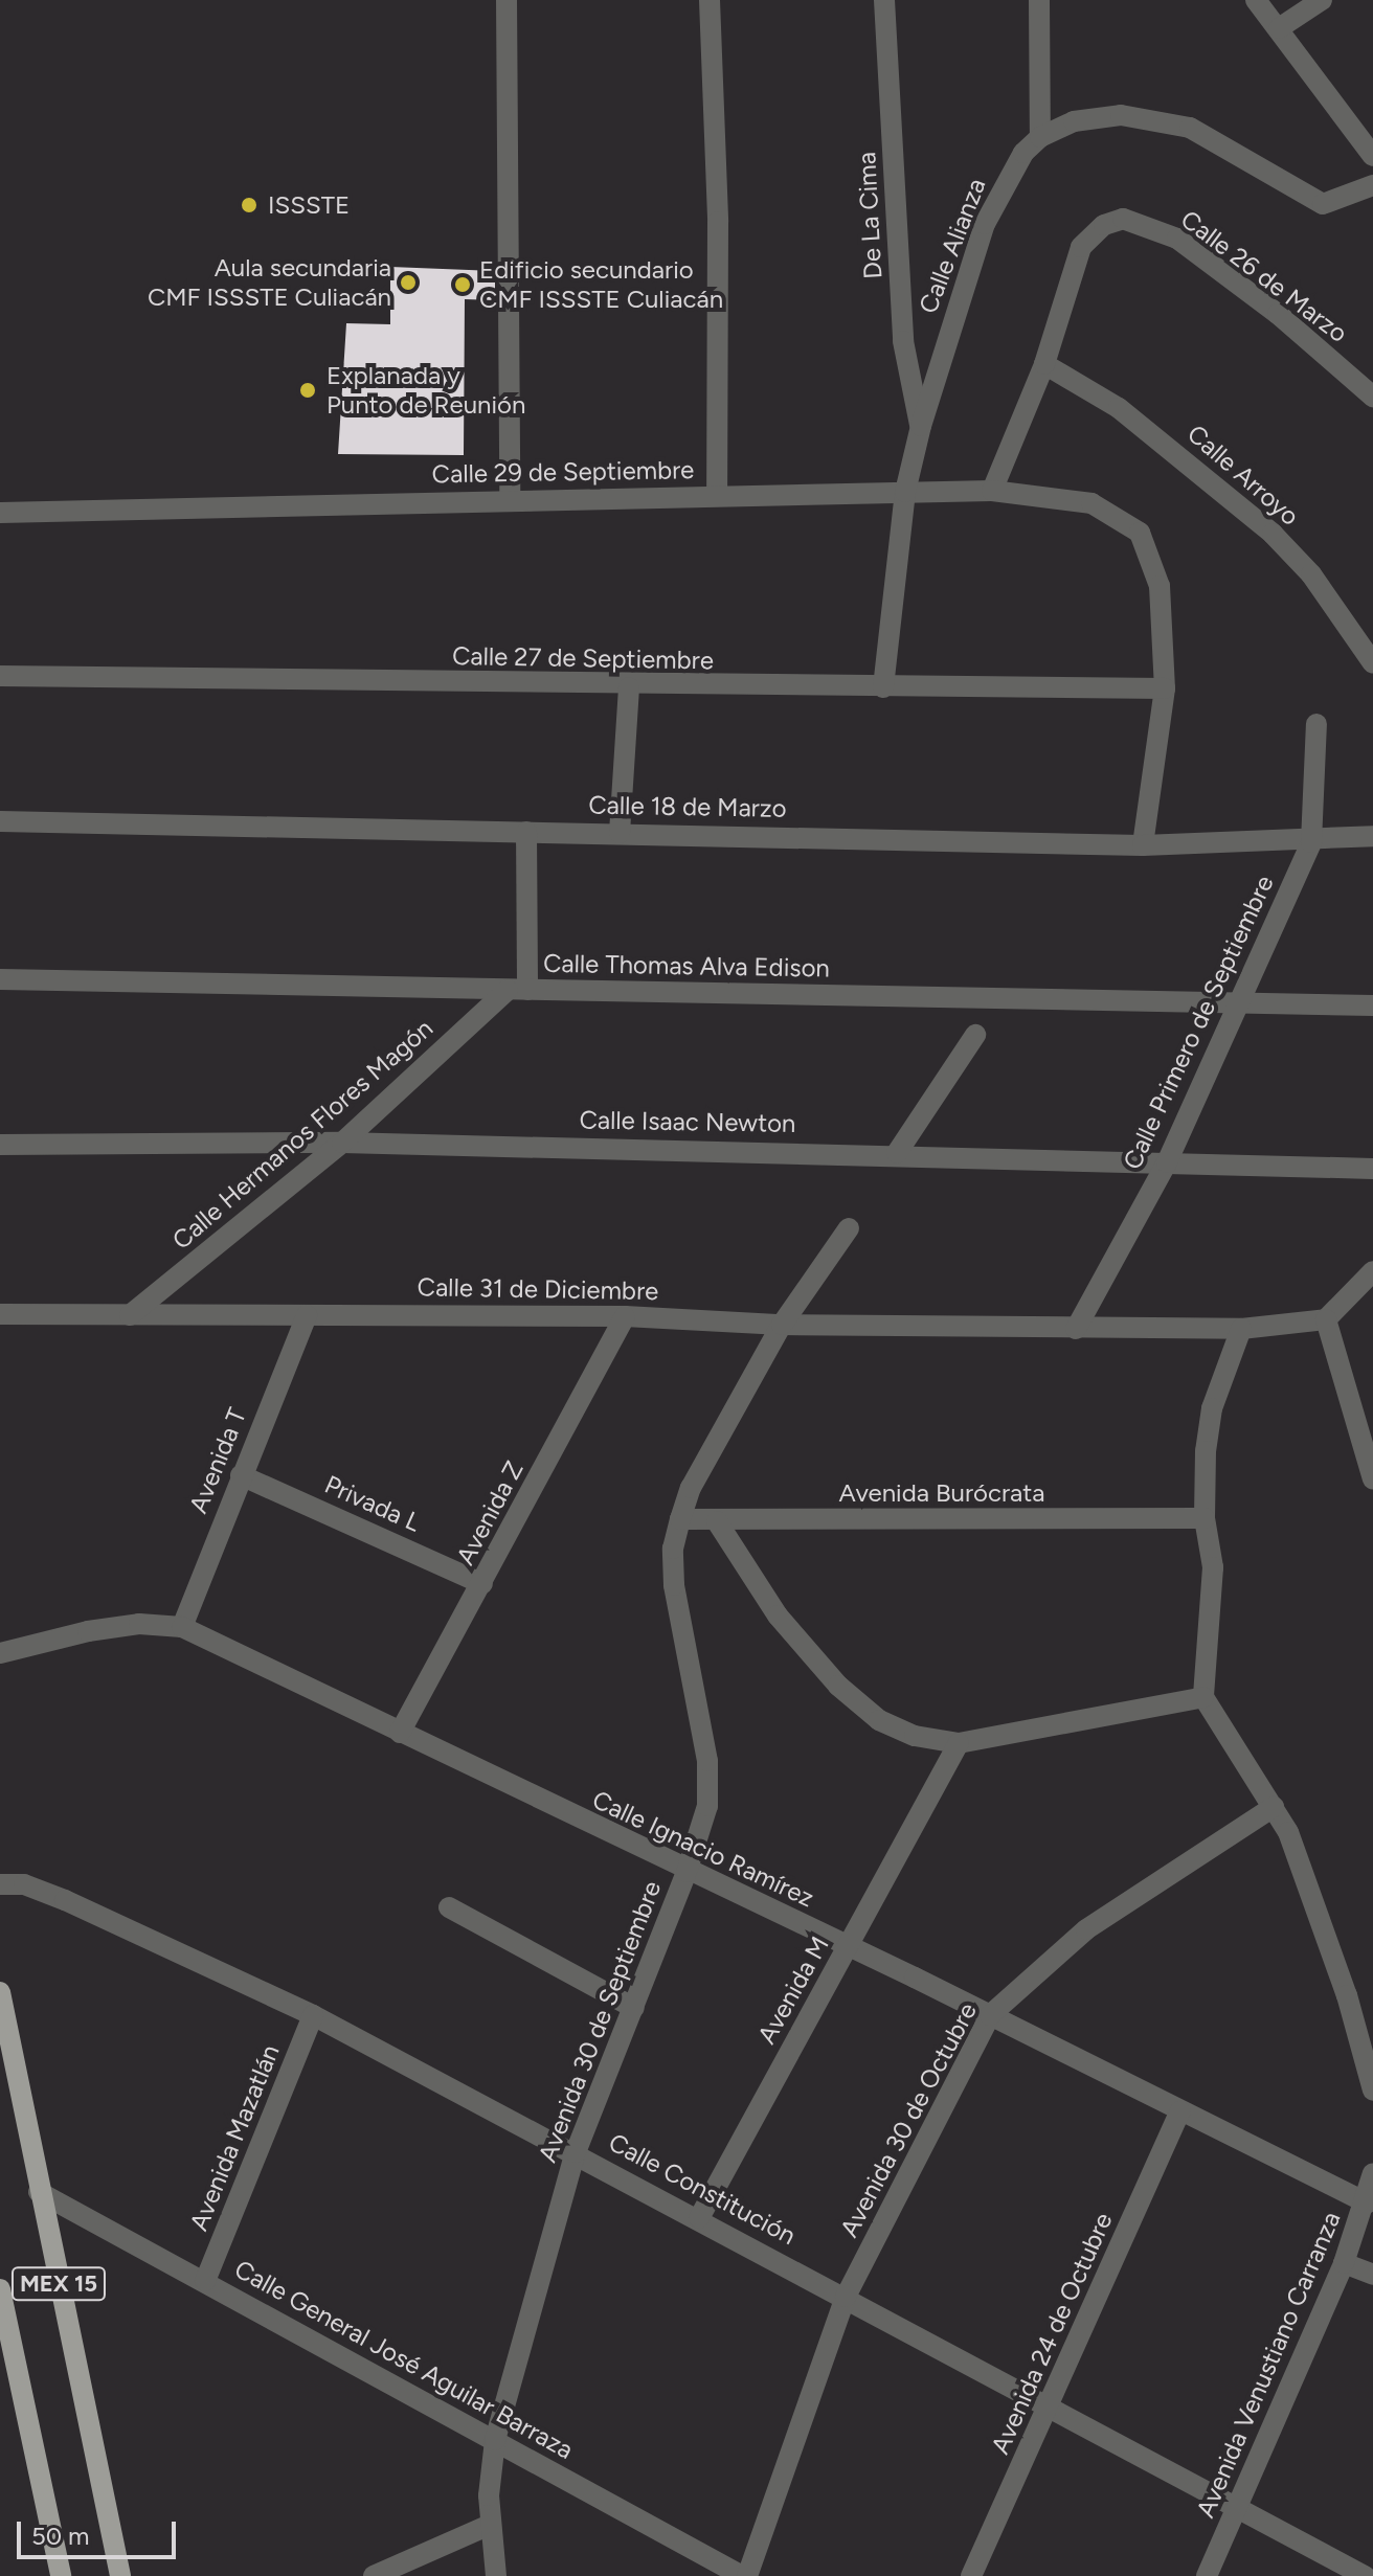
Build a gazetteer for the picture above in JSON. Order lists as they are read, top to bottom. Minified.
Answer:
{"streets":{"main road":["MEX 15"],"street":["De La Cima","Calle Alianza","Calle 26 de Marzo","Calle 29 de Septiembre","Calle Arroyo","Calle 27 de Septiembre","Calle 18 de Marzo","Calle Thomas Alva Edison","Calle Primero de Septiembre","Calle Isaac Newton","Calle Hermanos Flores Magón","Calle 31 de Diciembre","Avenida T","Avenida Burócrata","Privada L","Avenida Z","Calle Ignacio Ramírez","Avenida M","Avenida 30 de Septiembre","Avenida 30 de Octubre","Avenida Mazatlán","Calle Constitución","Avenida 24 de Octubre","Calle General José Aguilar Barraza","Avenida Venustiano Carranza"]},"crossings":[["De La Cima","Calle Alianza"],["Calle Alianza","Calle 29 de Septiembre"],["Calle 26 de Marzo","Calle 29 de Septiembre"],["Calle 26 de Marzo","Calle Arroyo"],["Calle 29 de Septiembre","Calle 27 de Septiembre"],["Calle 18 de Marzo","Calle Primero de Septiembre"],["Calle Thomas Alva Edison","Calle Primero de Septiembre"],["Calle Thomas Alva Edison","Calle Hermanos Flores Magón"],["Calle Primero de Septiembre","Calle Isaac Newton"],["Calle Primero de Septiembre","Calle 31 de Diciembre"],["Calle Isaac Newton","Calle Hermanos Flores Magón"],["Calle Hermanos Flores Magón","Calle 31 de Diciembre"],["Calle 31 de Diciembre","Avenida T"],["Calle 31 de Diciembre","Avenida Z"],["Calle 31 de Diciembre","Avenida 30 de Septiembre"],["Avenida T","Privada L"],["Avenida T","Calle Ignacio Ramírez"],["Avenida Burócrata","Avenida 30 de Septiembre"],["Privada L","Avenida Z"],["Avenida Z","Calle Ignacio Ramírez"],["Calle Ignacio Ramírez","Avenida M"],["Calle Ignacio Ramírez","Avenida 30 de Septiembre"],["Calle Ignacio Ramírez","Avenida 30 de Octubre"],["Calle Ignacio Ramírez","Avenida 24 de Octubre"],["Calle Ignacio Ramírez","Avenida Venustiano Carranza"],["Avenida M","Calle Constitución"],["Avenida 30 de Septiembre","Calle Constitución"],["Avenida 30 de Septiembre","Calle General José Aguilar Barraza"],["Avenida 30 de Octubre","Calle Constitución"],["Avenida 30 de Octubre","Calle General José Aguilar Barraza"],["Avenida Mazatlán","Calle Constitución"],["Avenida Mazatlán","Calle General José Aguilar Barraza"],["Calle Constitución","Avenida 24 de Octubre"],["Calle Constitución","Avenida Venustiano Carranza"],["MEX 15","Calle General José Aguilar Barraza"]],"places":["ISSSTE","Aula secundaria CMF ISSSTE Culiacán","Edificio secundario CMF ISSSTE Culiacán","Explanada y Punto de Reunión"],"scale_bar":"50 m"}
